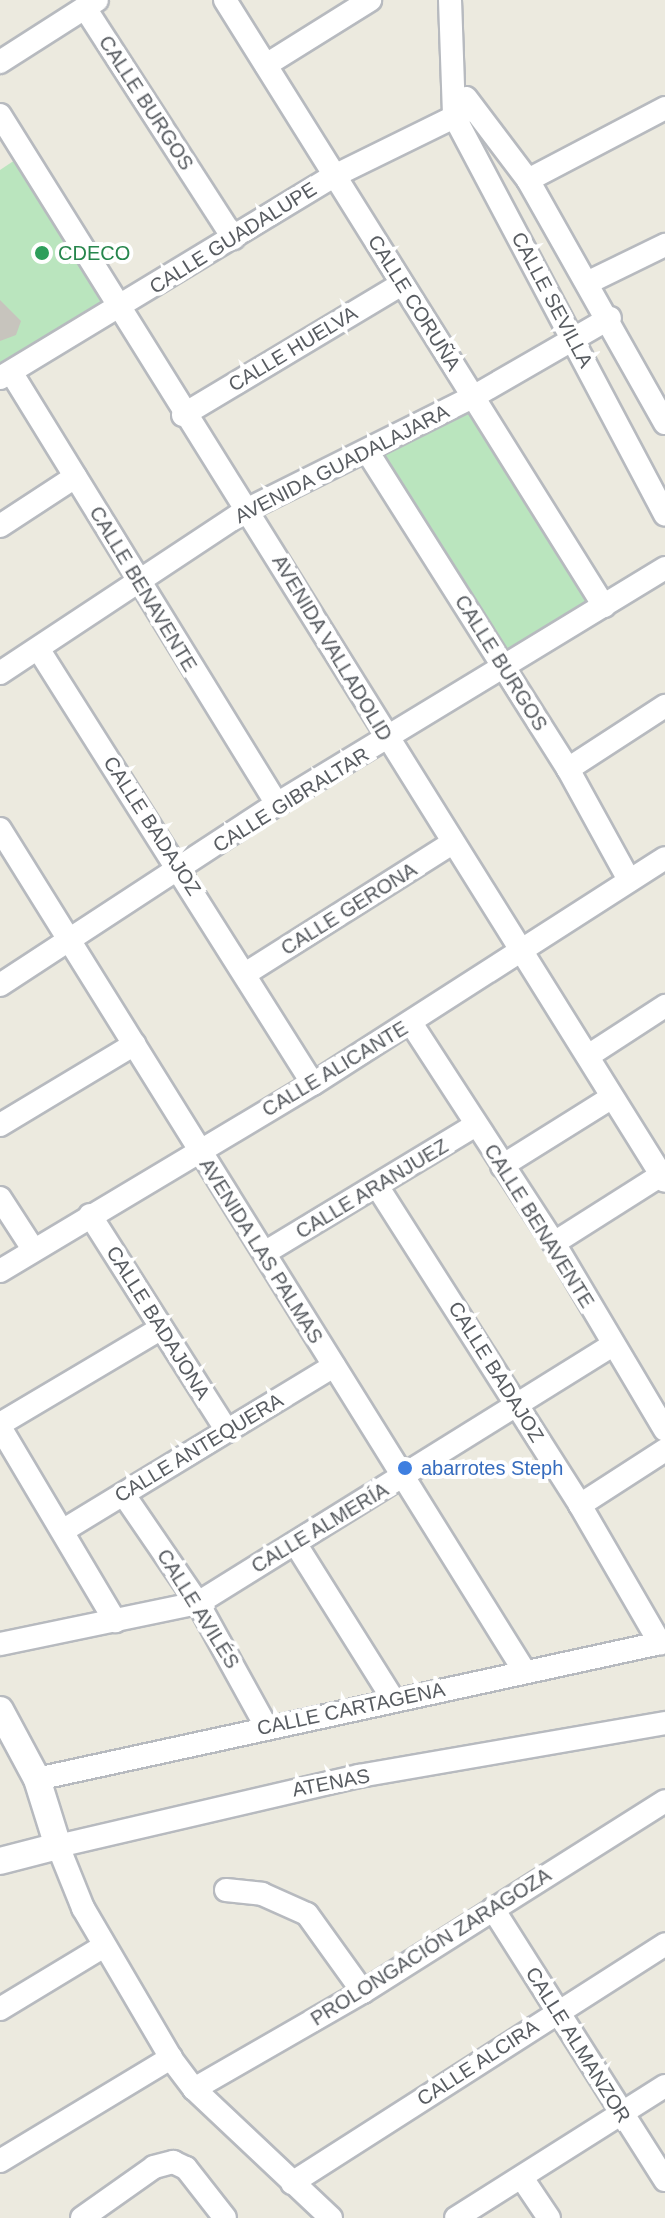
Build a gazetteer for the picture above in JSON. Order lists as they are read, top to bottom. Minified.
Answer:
{"streets":{"street":["CALLE BURGOS","CALLE GUADALUPE","CALLE SEVILLA","CALLE CORUÑA","CALLE HUELVA","AVENIDA GUADALAJARA","CALLE BENAVENTE","AVENIDA VALLADOLID","CALLE GIBRALTAR","CALLE BADAJOZ","CALLE GERONA","CALLE ALICANTE","CALLE ARANJUEZ","AVENIDA LAS PALMAS","CALLE BADAJONA","CALLE ANTEQUERA","CALLE ALMERÍA","CALLE AVILÉS","CALLE CARTAGENA","ATENAS","PROLONGACIÓN ZARAGOZA","CALLE ALMANZOR","CALLE ALCIRA"]},"crossings":[["CALLE BURGOS","CALLE GUADALUPE"],["CALLE BURGOS","AVENIDA GUADALAJARA"],["CALLE BURGOS","CALLE GIBRALTAR"],["CALLE BURGOS","CALLE ALICANTE"],["CALLE GUADALUPE","CALLE SEVILLA"],["CALLE GUADALUPE","CALLE CORUÑA"],["CALLE GUADALUPE","CALLE BENAVENTE"],["CALLE GUADALUPE","AVENIDA VALLADOLID"],["CALLE SEVILLA","AVENIDA GUADALAJARA"],["CALLE CORUÑA","CALLE HUELVA"],["CALLE CORUÑA","AVENIDA GUADALAJARA"],["CALLE CORUÑA","CALLE GIBRALTAR"],["CALLE HUELVA","AVENIDA VALLADOLID"],["AVENIDA GUADALAJARA","CALLE BENAVENTE"],["AVENIDA GUADALAJARA","AVENIDA VALLADOLID"],["AVENIDA GUADALAJARA","CALLE BADAJOZ"],["CALLE BENAVENTE","CALLE GIBRALTAR"],["CALLE BENAVENTE","CALLE ALICANTE"],["CALLE BENAVENTE","CALLE ARANJUEZ"],["CALLE BENAVENTE","CALLE ALMERÍA"],["AVENIDA VALLADOLID","CALLE GIBRALTAR"],["AVENIDA VALLADOLID","CALLE GERONA"],["AVENIDA VALLADOLID","CALLE ALICANTE"],["CALLE GIBRALTAR","CALLE BADAJOZ"],["CALLE GIBRALTAR","AVENIDA LAS PALMAS"],["CALLE BADAJOZ","CALLE GERONA"],["CALLE BADAJOZ","CALLE ALICANTE"],["CALLE BADAJOZ","CALLE ARANJUEZ"],["CALLE BADAJOZ","CALLE ALMERÍA"],["CALLE BADAJOZ","CALLE CARTAGENA"],["CALLE ALICANTE","AVENIDA LAS PALMAS"],["CALLE ALICANTE","CALLE BADAJONA"],["CALLE ARANJUEZ","AVENIDA LAS PALMAS"],["AVENIDA LAS PALMAS","CALLE ANTEQUERA"],["AVENIDA LAS PALMAS","CALLE ALMERÍA"],["AVENIDA LAS PALMAS","CALLE CARTAGENA"],["CALLE BADAJONA","CALLE ANTEQUERA"],["CALLE ANTEQUERA","CALLE AVILÉS"],["CALLE ALMERÍA","CALLE AVILÉS"],["CALLE AVILÉS","CALLE CARTAGENA"],["PROLONGACIÓN ZARAGOZA","CALLE ALMANZOR"],["CALLE ALMANZOR","CALLE ALCIRA"]],"places":["CDECO","abarrotes Steph"]}
